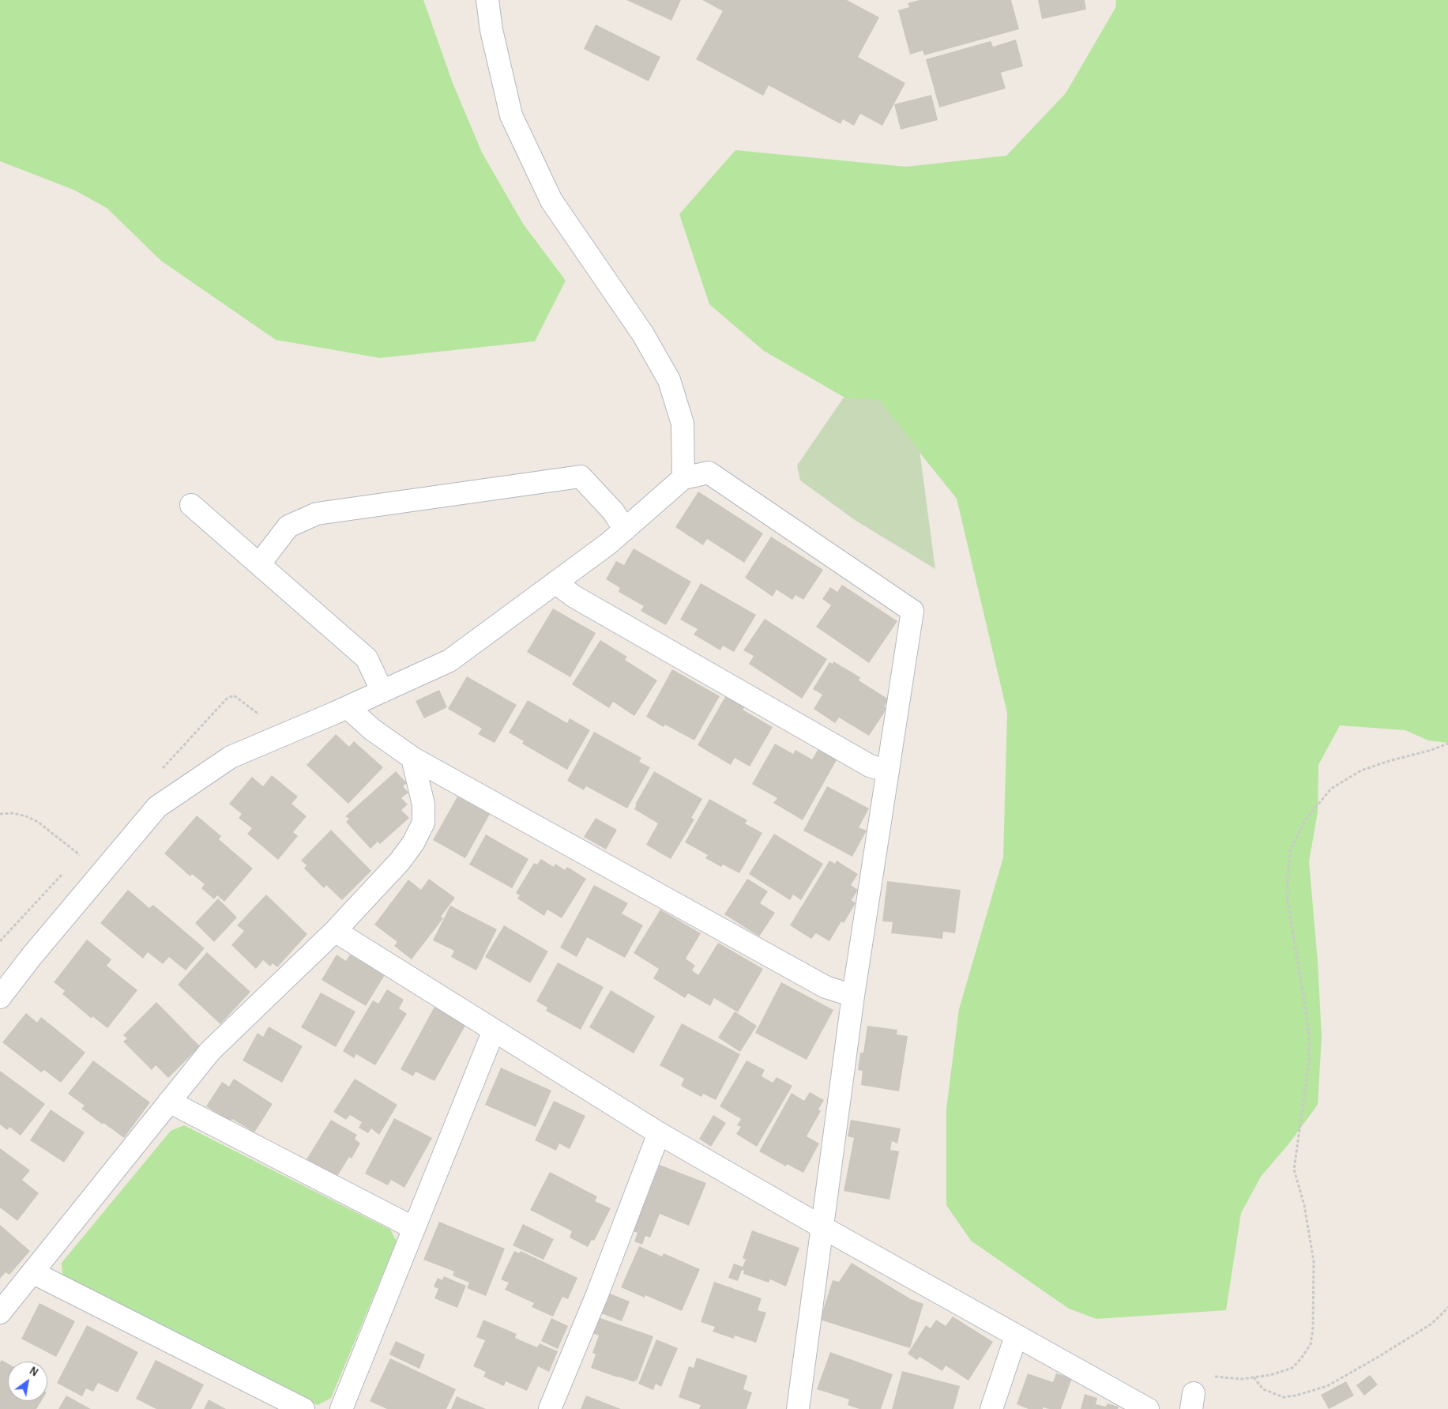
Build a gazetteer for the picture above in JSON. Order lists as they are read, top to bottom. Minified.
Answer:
{"north":"top right"}
